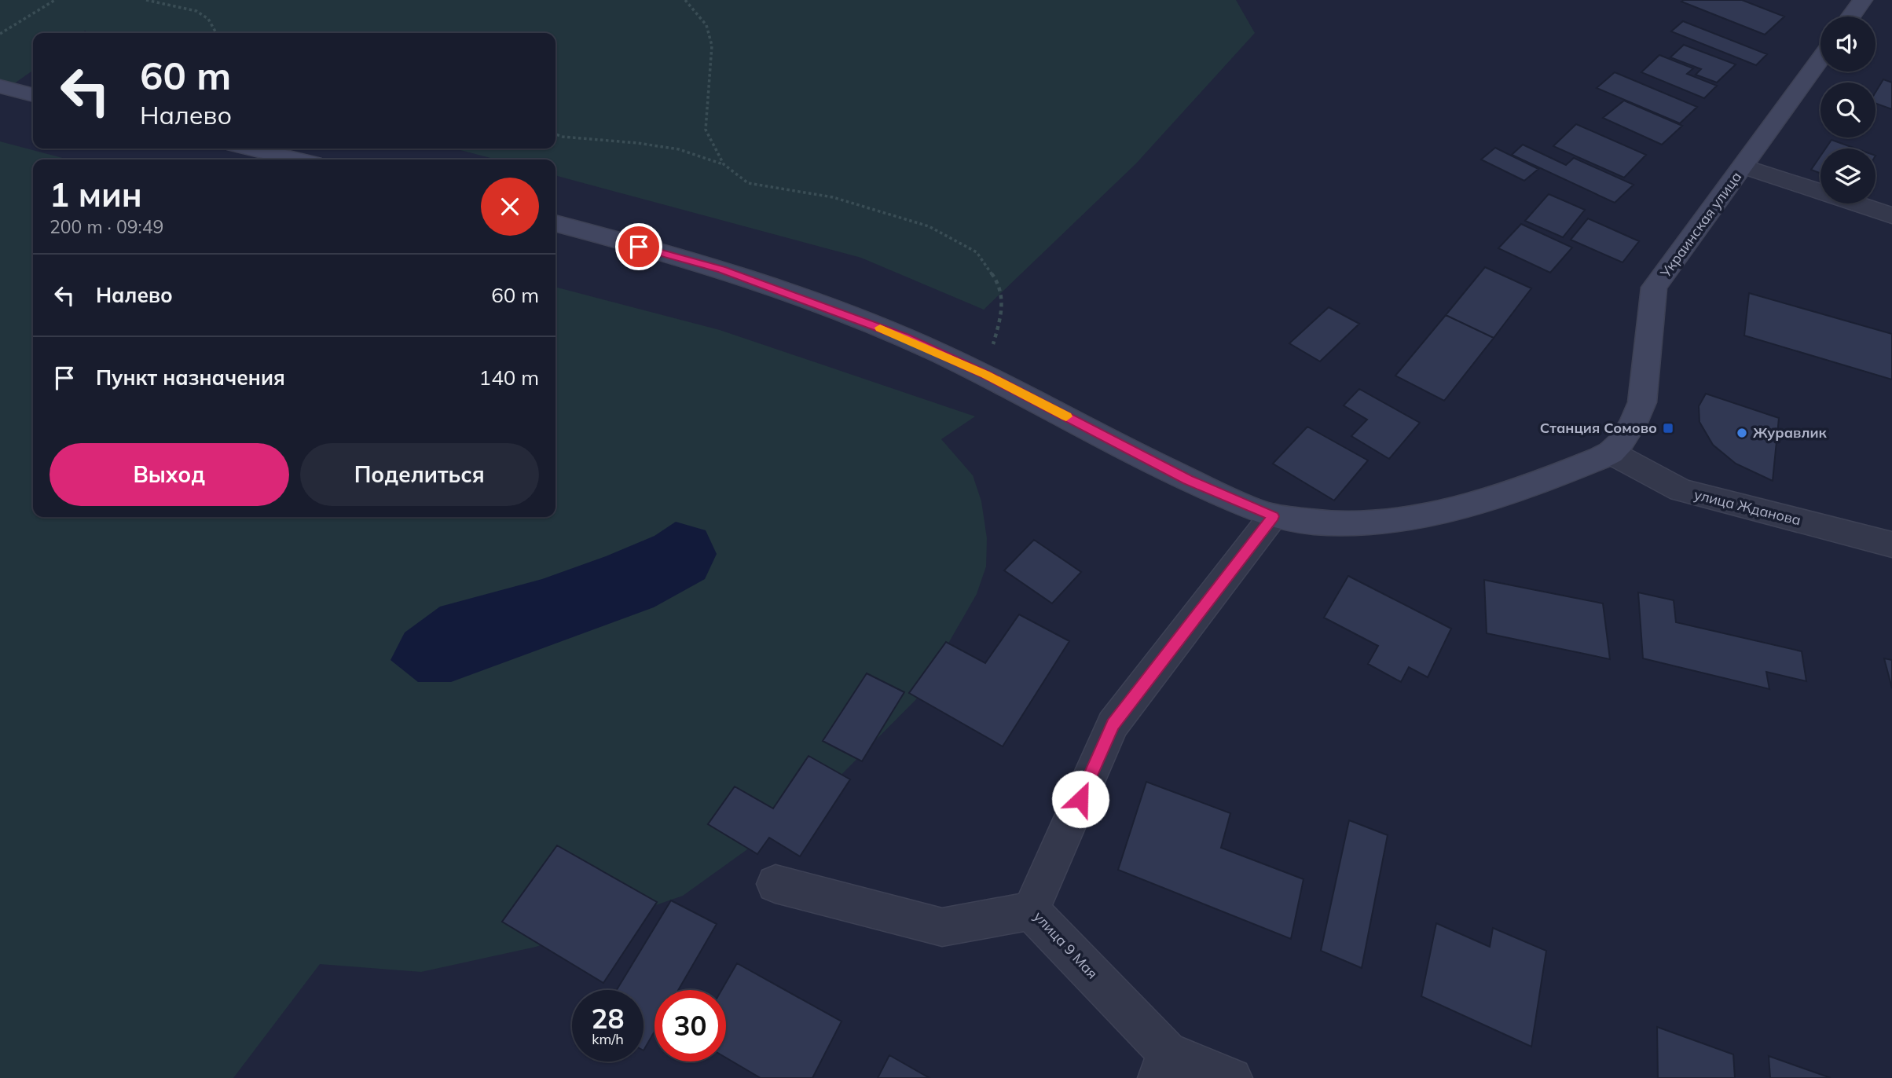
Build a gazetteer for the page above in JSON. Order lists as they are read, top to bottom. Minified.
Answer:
{"streets":{"street":["Украинская улица","улица Жданова","улица 9 Мая"]},"crossings":[["Украинская улица","улица Жданова"]],"places":{"transit":["Станция Сомово"],"other":["Журавлик"]},"page":{"turn":["60 m","Налево"],"heading":["1 мин","200 m · 09:49"],"list":[{"name":"Налево","value":"60 m"},{"name":"Пункт назначения","value":"140 m"}],"buttons":["Выход","Поделиться"],"speed":"28 km/h","limit":"30"}}
